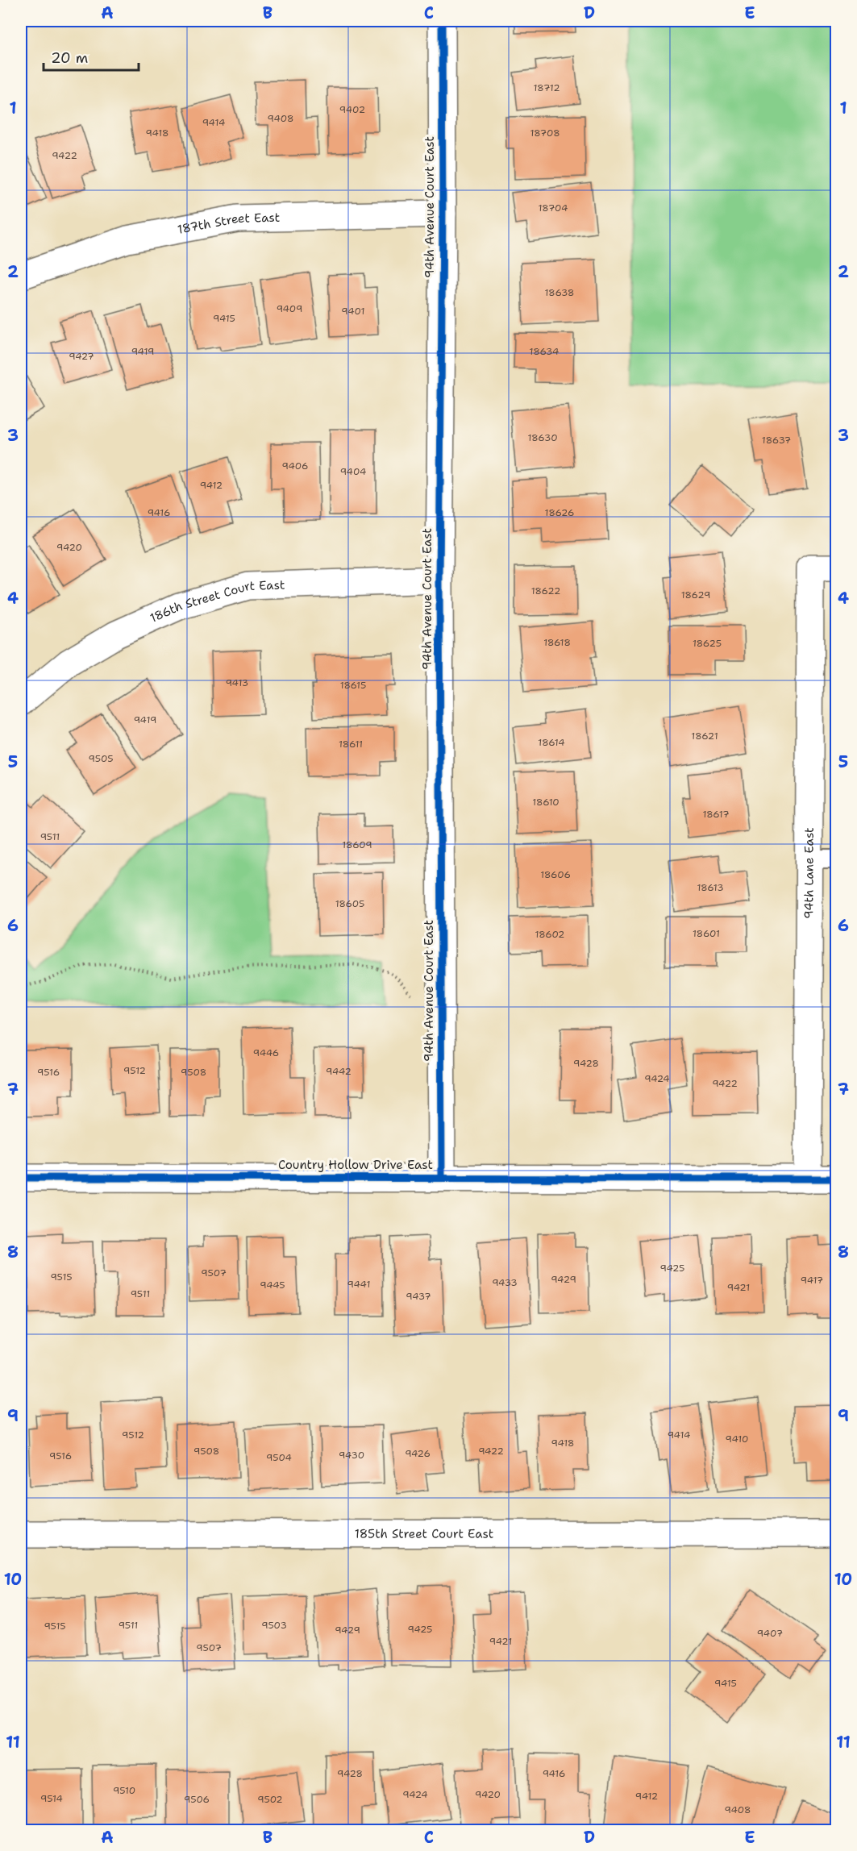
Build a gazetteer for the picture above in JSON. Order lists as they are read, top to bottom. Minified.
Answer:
{"streets":{"street":["94th Avenue Court East","187th Street East","186th Street Court East","94th Lane East","Country Hollow Drive East","185th Street Court East"]},"crossings":[["94th Avenue Court East","187th Street East"],["94th Avenue Court East","186th Street Court East"],["94th Avenue Court East","Country Hollow Drive East"],["94th Lane East","Country Hollow Drive East"]],"house_numbers":["18712","9402","9408","9414","9418","18708","9422","18704","18638","9409","9401","9415","9419","18634","9427","18630","18637","9406","9404","9412","9416","18626","9420","18622","18629","18618","18625","9413","18615","9419","18621","18614","18611","9505","18610","18617","9511","18609","18606","18613","18605","18601","18602","9446","9428","9512","9442","9516","9508","9424","9422","9425","9507","9515","9429","9417","9433","9441","9445","9421","9511","9437","9512","9414","9410","9418","9508","9422","9426","9430","9516","9504","9511","9503","9515","9425","9429","9407","9421","9507","9415","9428","9416","9510","9424","9420","9412","9514","9506","9502","9408"],"scale_bar":"20 m","grid":{"columns":["A","B","C","D","E"],"rows":["1","2","3","4","5","6","7","8","9","10","11"]}}
